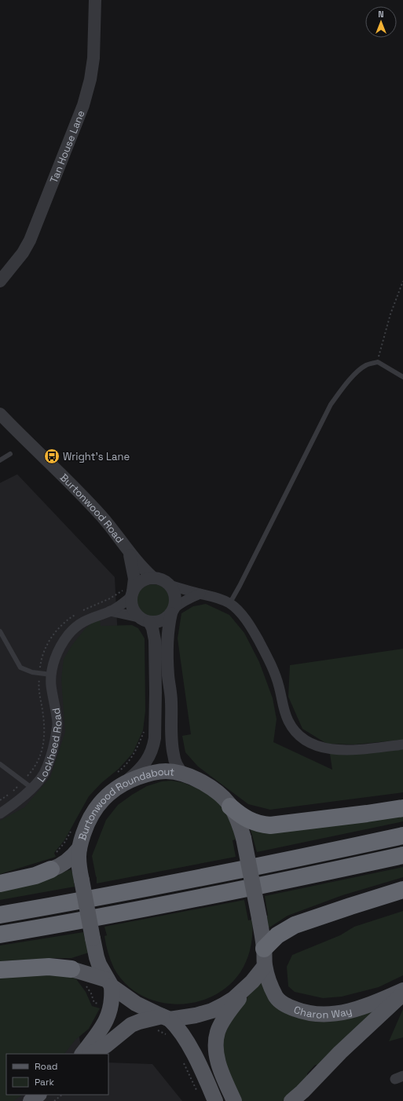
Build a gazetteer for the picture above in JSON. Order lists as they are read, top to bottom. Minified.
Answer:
{"streets":{"main road":["Burtonwood Roundabout","Charon Way"],"street":["Tan House Lane","Burtonwood Road","Lockheed Road"]},"crossings":[["Burtonwood Road","Lockheed Road"],["Burtonwood Roundabout","Charon Way"]],"places":{"bus stop":["Wright's Lane"]},"legend":["Road","Park"],"north":"top"}
